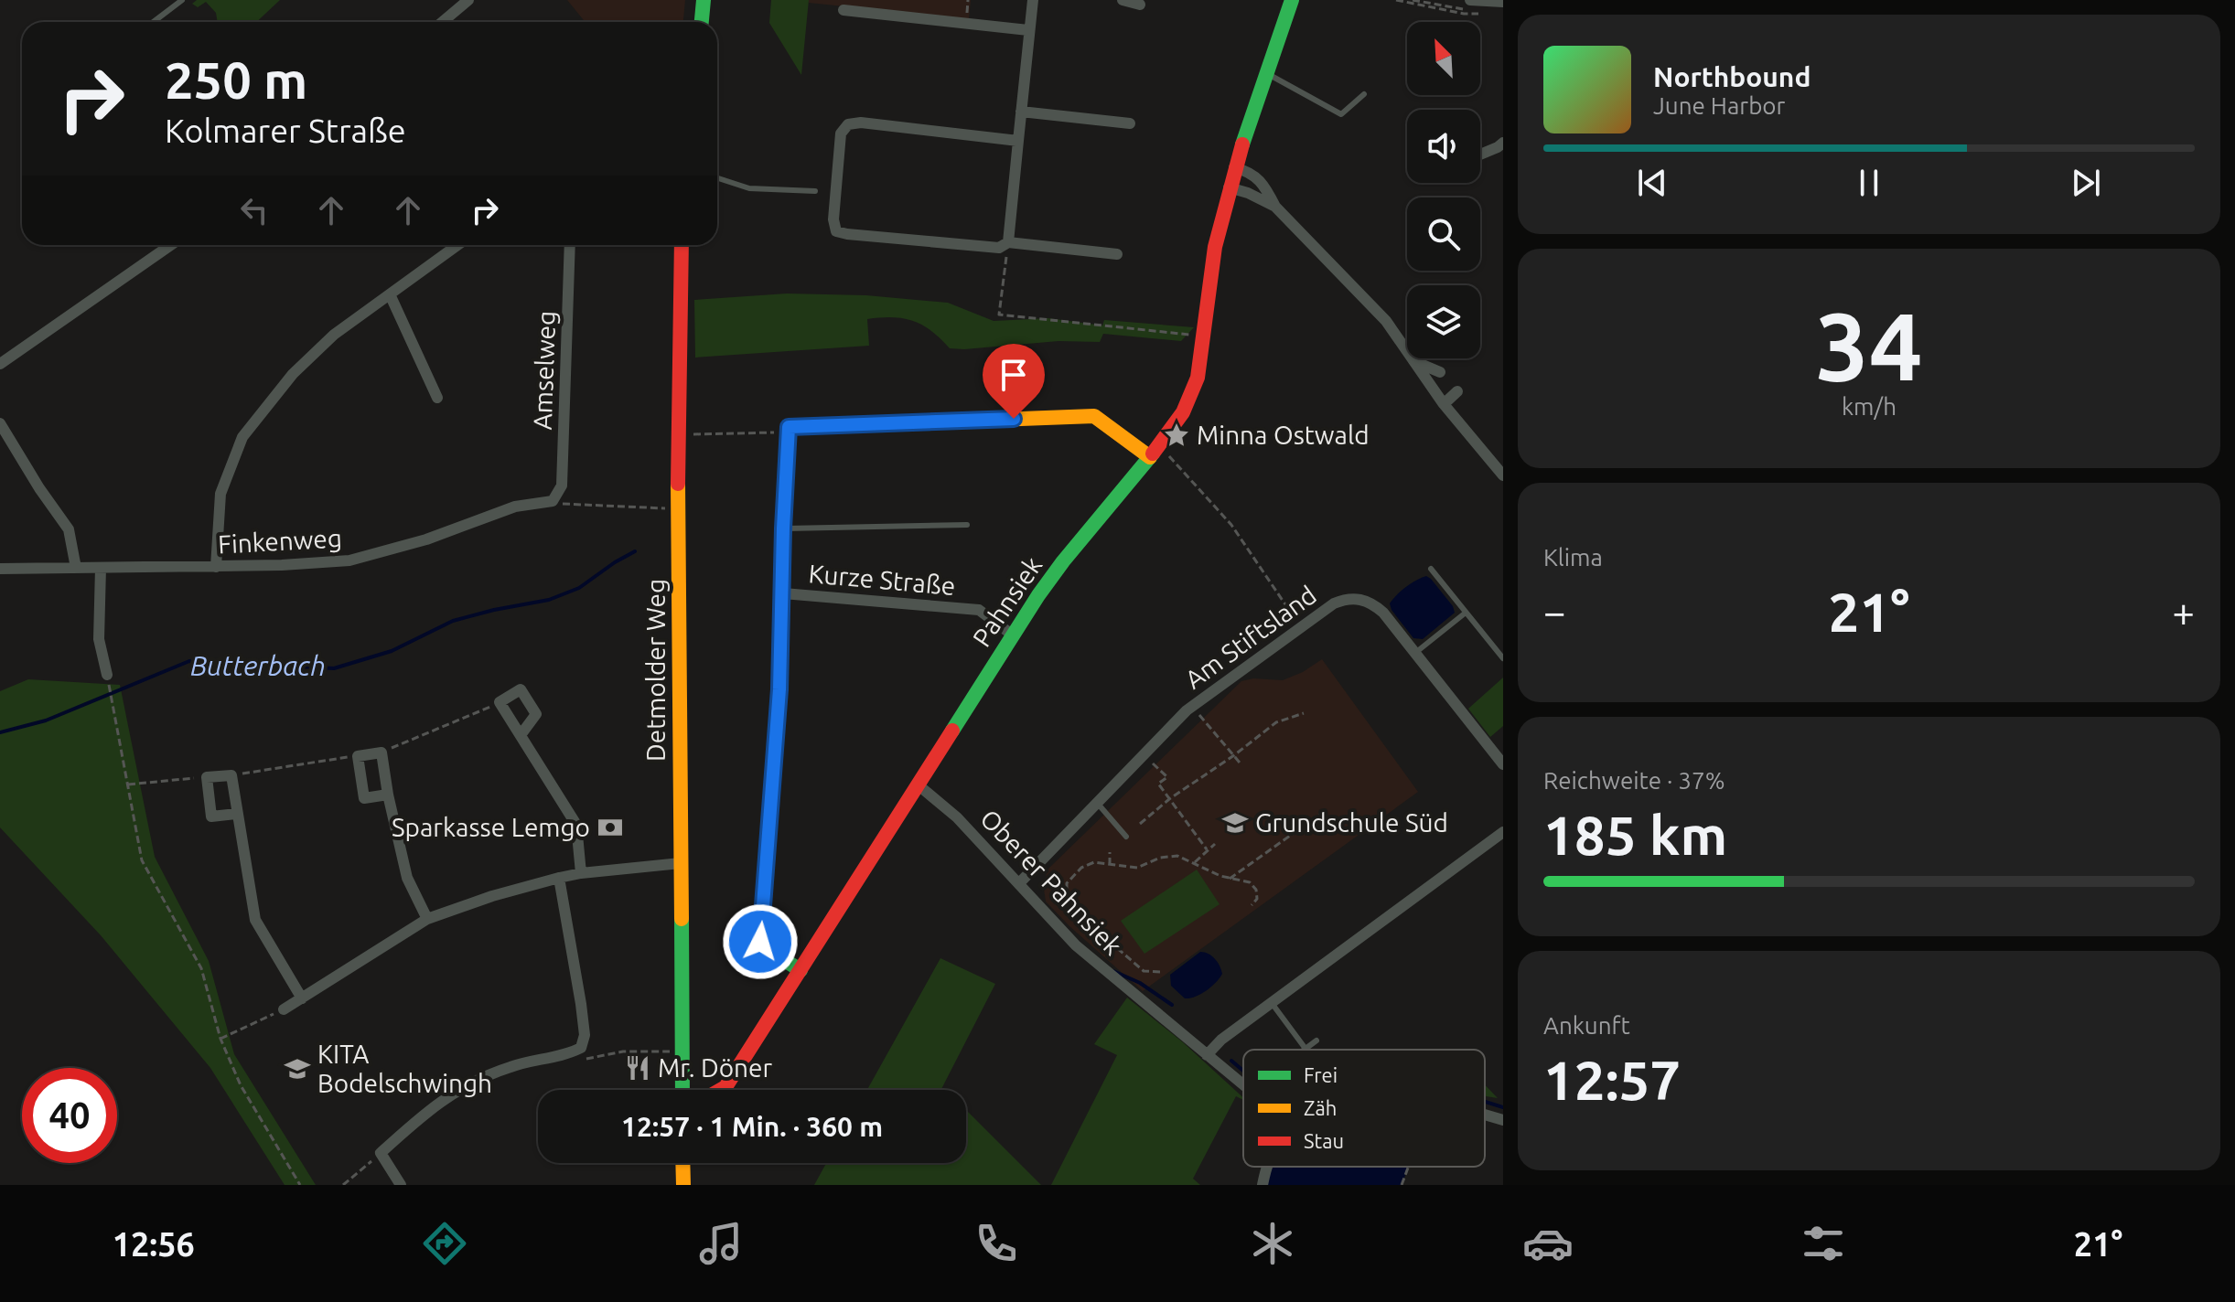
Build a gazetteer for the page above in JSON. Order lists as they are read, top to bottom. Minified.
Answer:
{"streets":{"street":["Amselweg","Finkenweg","Kurze Straße","Pahnsiek","Am Stiftsland","Detmolder Weg","Oberer Pahnsiek"]},"crossings":[["Amselweg","Finkenweg"],["Kurze Straße","Pahnsiek"],["Pahnsiek","Oberer Pahnsiek"],["Am Stiftsland","Oberer Pahnsiek"]],"water":["Butterbach"],"places":{"place":["Minna Ostwald"],"school or university":["Grundschule Süd","KITA Bodelschwingh"],"bank":["Sparkasse Lemgo"],"restaurant":["Mr. Döner"]},"legend":["Frei","Zäh","Stau"],"north":"top left","page":{"turn":["250 m","Kolmarer Straße"],"song":["Northbound","June Harbor"],"tile":[["34","km/h"],"Klima",["Reichweite · 37%","185 km"],["Ankunft","12:57"]],"heat":["−","21°","+"],"limit":"40","trip":"12:57 · 1 Min. · 360 m","tabs":["12:56","21°"]}}
